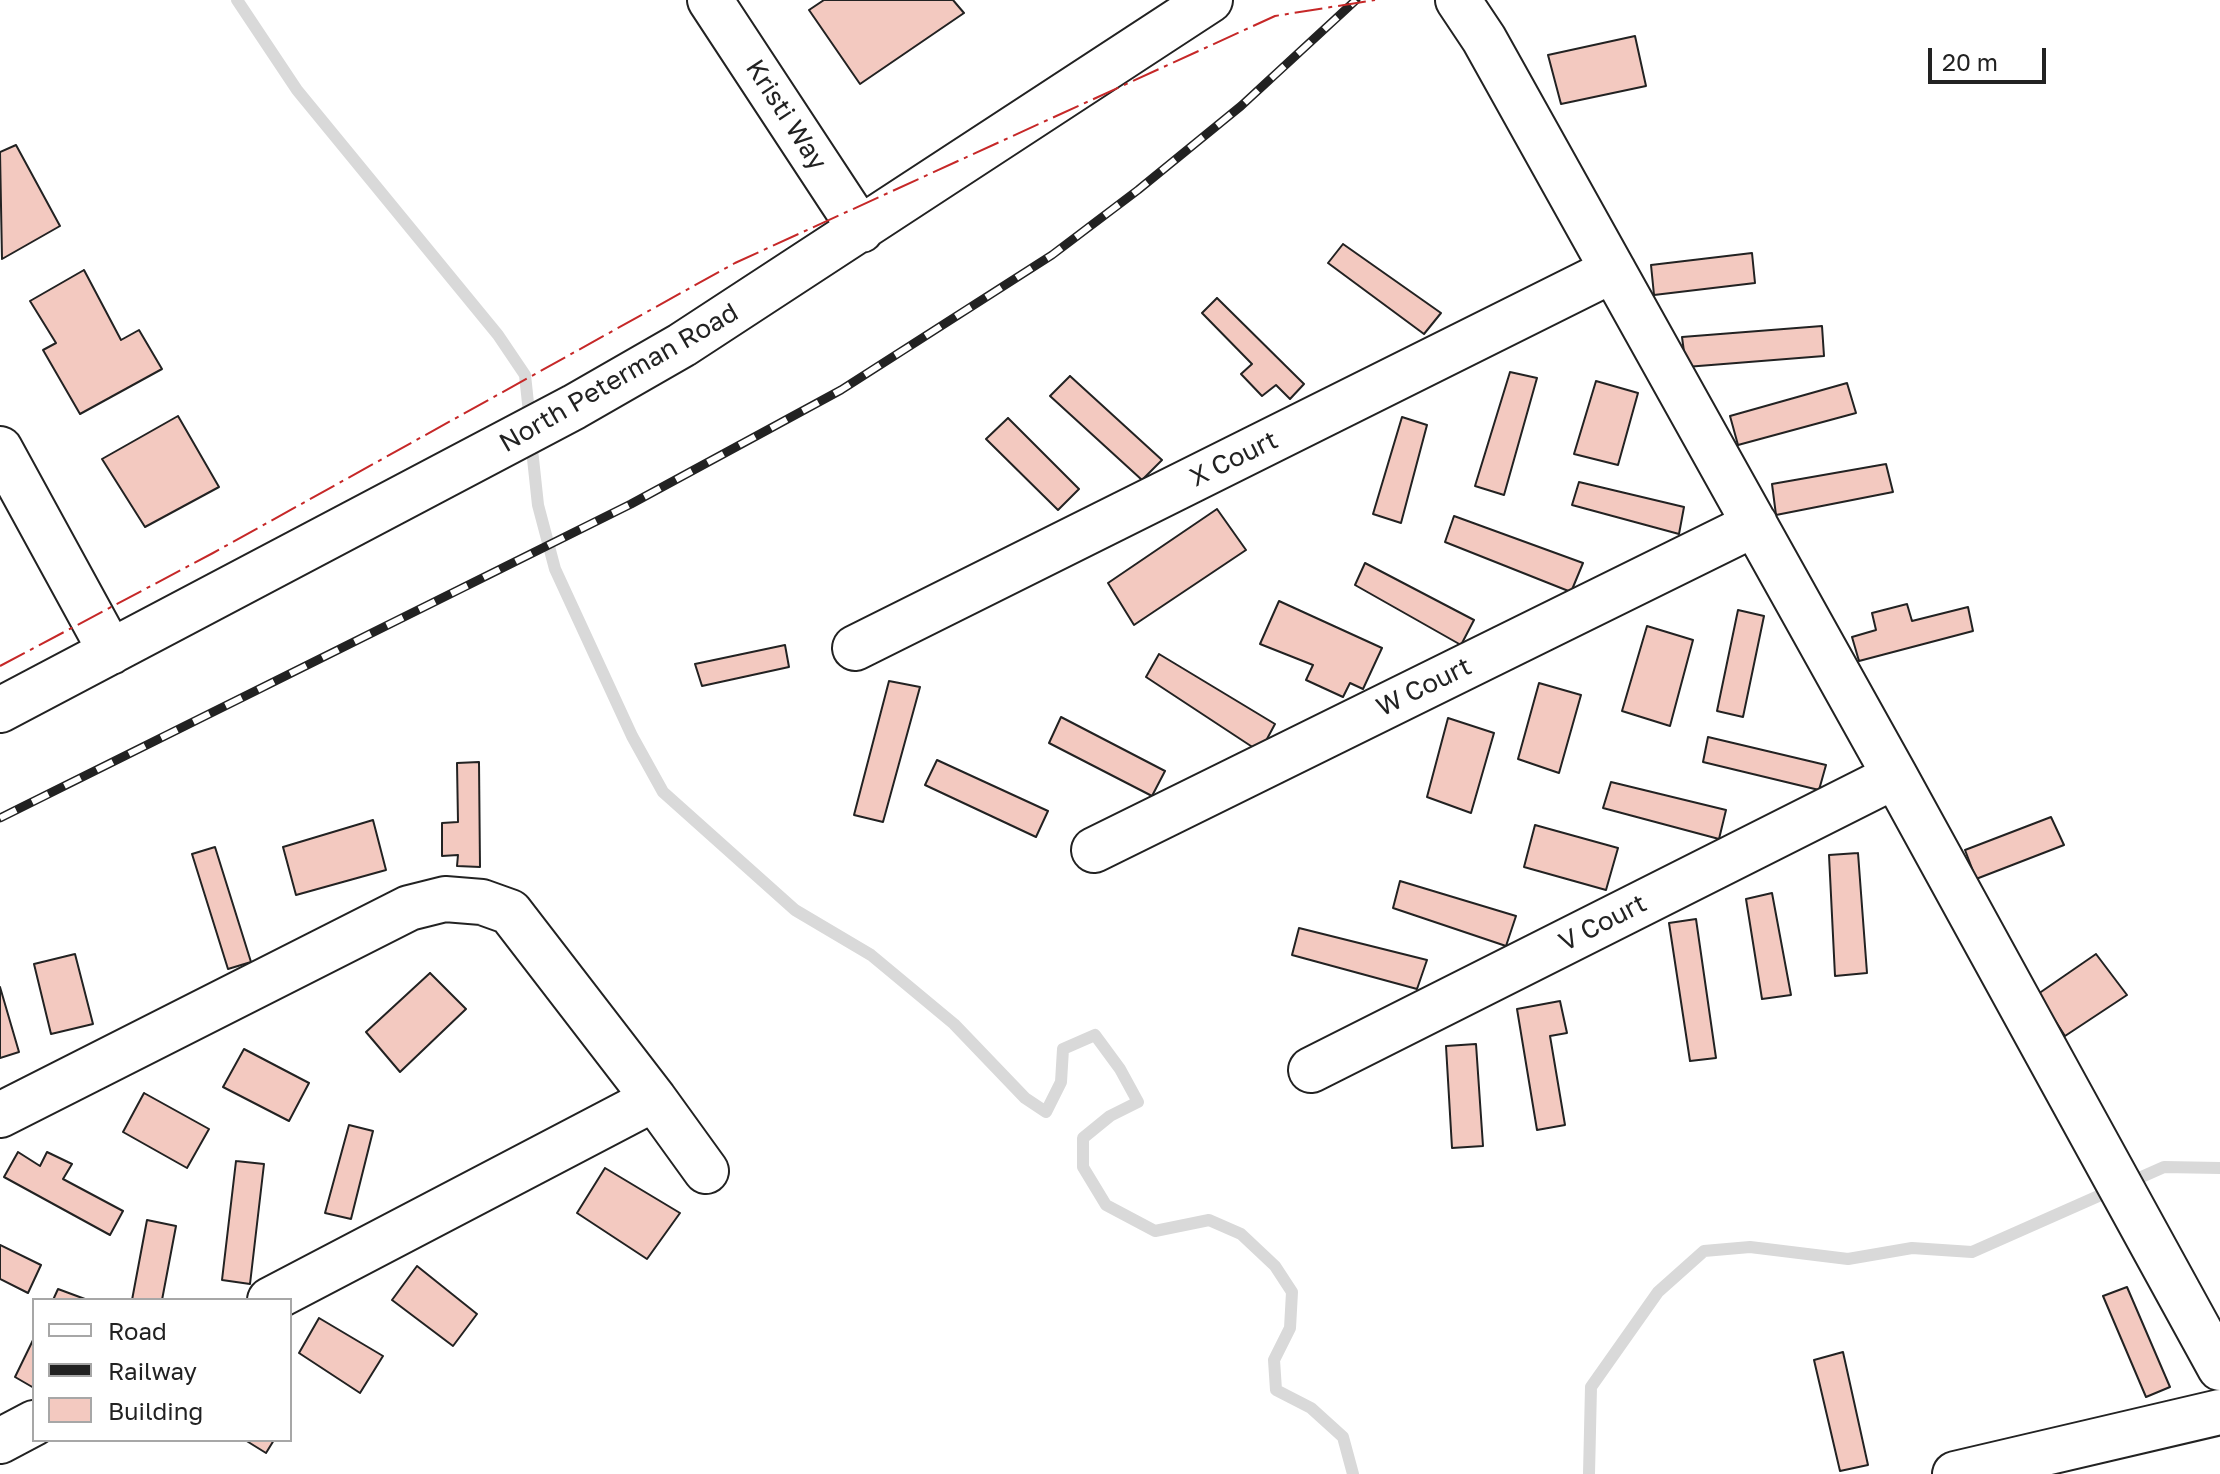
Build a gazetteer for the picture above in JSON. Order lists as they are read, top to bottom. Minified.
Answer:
{"streets":{"street":["Kristi Way","North Peterman Road","X Court","W Court","V Court"]},"crossings":[["Kristi Way","North Peterman Road"]],"legend":["Road","Railway","Building"],"scale_bar":"20 m"}
